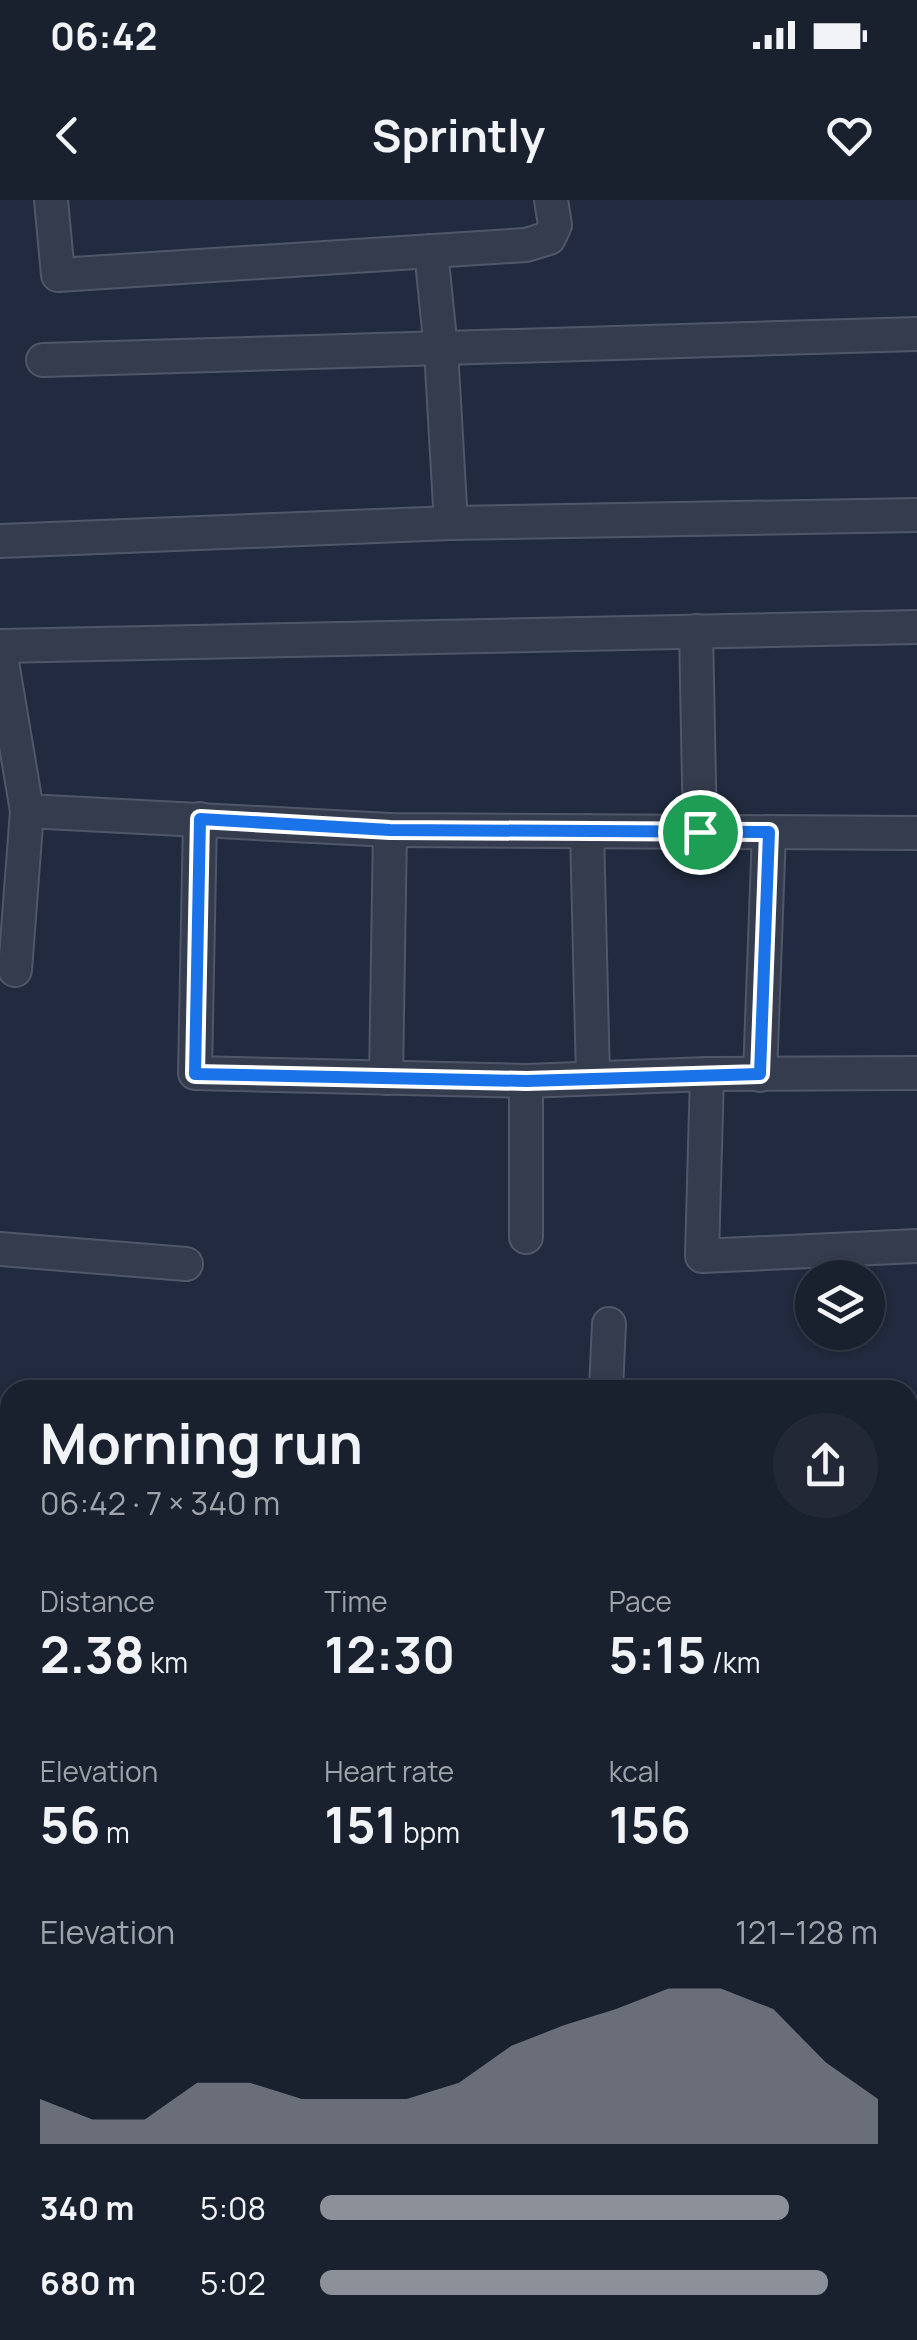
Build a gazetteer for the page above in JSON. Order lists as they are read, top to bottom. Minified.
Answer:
{"page":{"status":"06:42","header":"Sprintly","heading":["Morning run","06:42 · 7 × 340 m"],"stats":[["Distance","2.38 km"],["Time","12:30"],["Pace","5:15 /km"],["Elevation","56 m"],["Heart rate","151 bpm"],["kcal","156"]],"chart":["Elevation","121–128 m"],"list":[{"name":"340 m","note":"5:08"},{"name":"680 m","note":"5:02"}]}}
